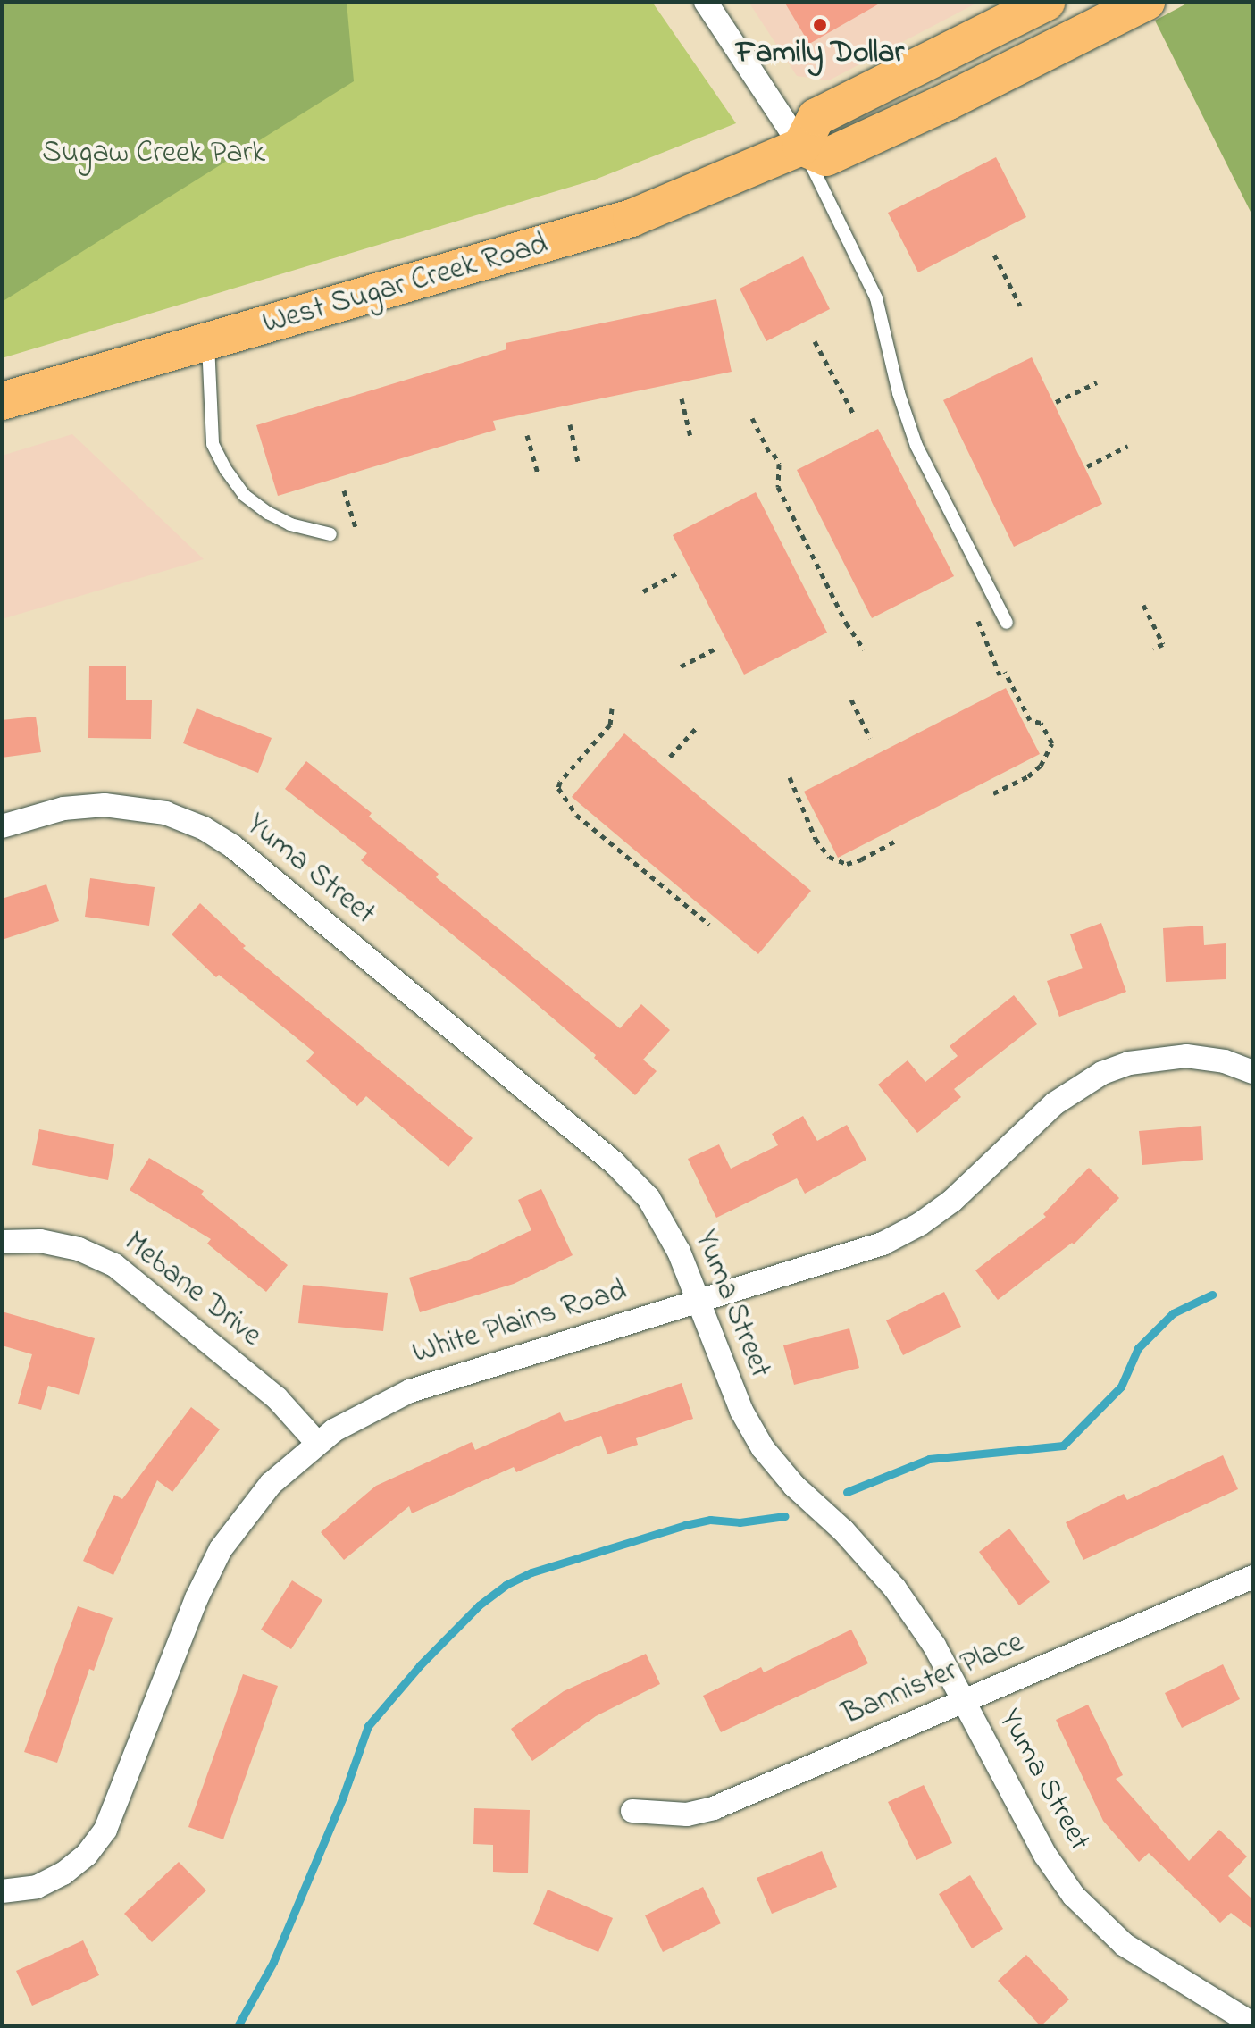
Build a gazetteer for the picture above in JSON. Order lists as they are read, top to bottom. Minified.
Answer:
{"streets":{"main road":["West Sugar Creek Road"],"street":["Yuma Street","Mebane Drive","White Plains Road","Bannister Place"]},"crossings":[["Yuma Street","White Plains Road"],["Yuma Street","Bannister Place"],["Mebane Drive","White Plains Road"]],"parks":["Sugaw Creek Park"],"places":["Family Dollar"]}
